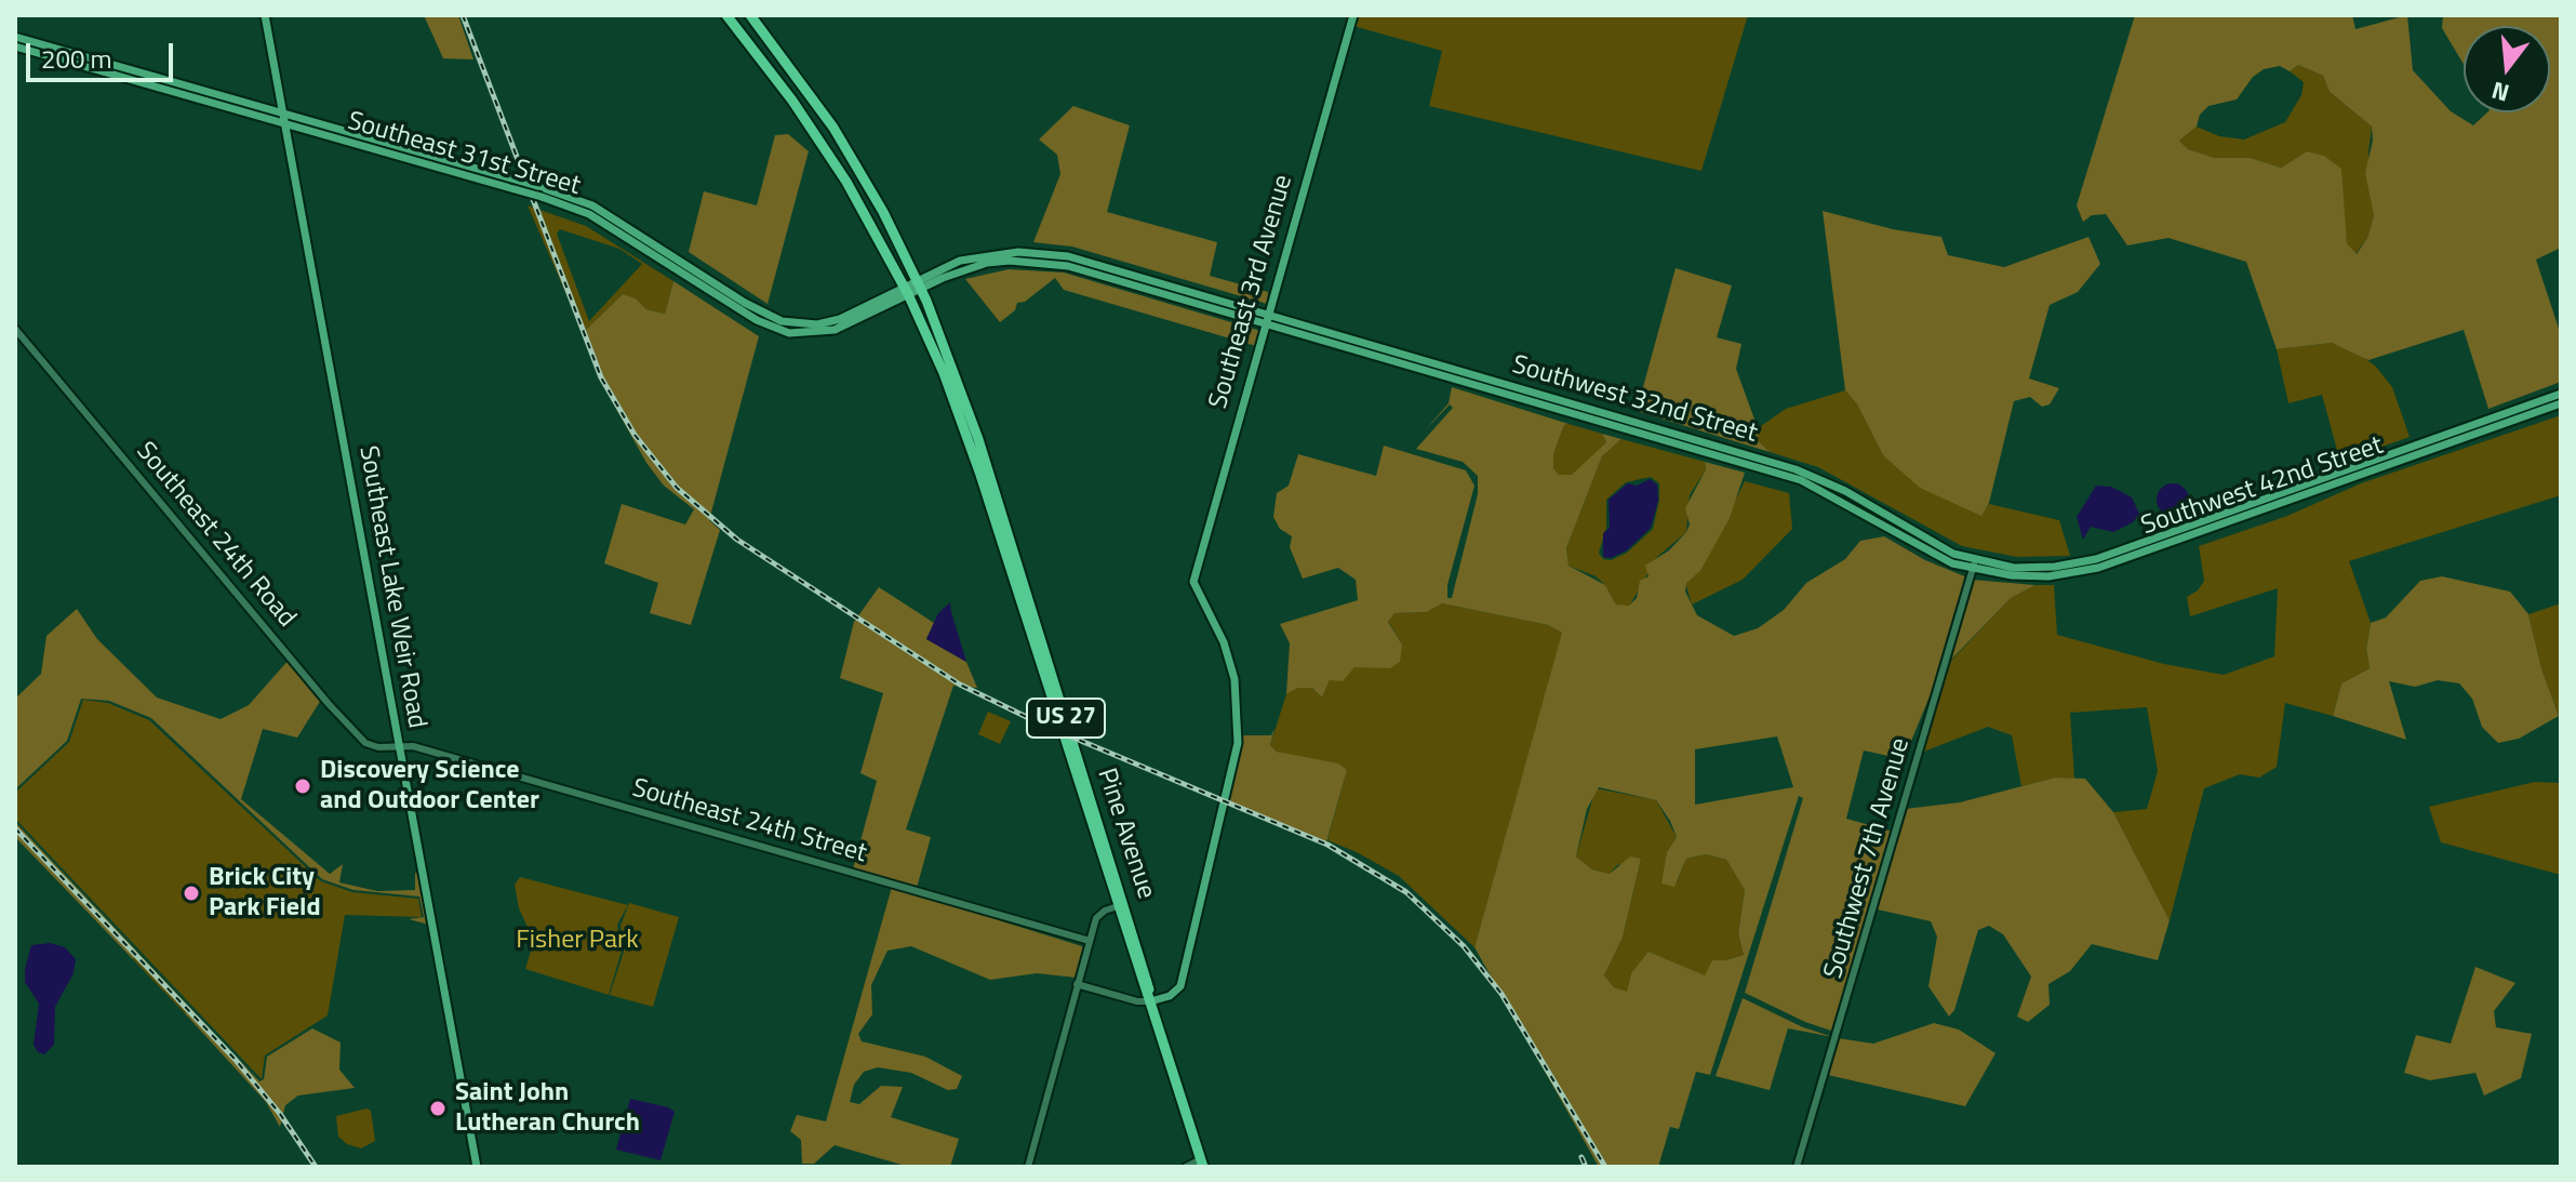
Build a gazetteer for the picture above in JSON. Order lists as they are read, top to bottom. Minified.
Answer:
{"streets":{"highway":["US 27","Pine Avenue"],"main road":["Southeast 31st Street","Southeast 3rd Avenue","Southwest 32nd Street","Southwest 42nd Street","Southeast Lake Weir Road"],"street":["Southeast 24th Road","Southeast 24th Street","Southwest 7th Avenue"]},"crossings":[["Southeast 31st Street","Southwest 32nd Street"],["Southeast 31st Street","Southeast Lake Weir Road"],["Southeast 31st Street","US 27"],["Southeast 3rd Avenue","Southwest 32nd Street"],["Southeast 3rd Avenue","Pine Avenue"],["Southwest 32nd Street","Southwest 42nd Street"],["Southwest 32nd Street","US 27"],["Southwest 32nd Street","Southwest 7th Avenue"],["Southwest 42nd Street","Southwest 7th Avenue"],["Southeast 24th Road","Southeast Lake Weir Road"],["Southeast 24th Road","Southeast 24th Street"],["Southeast Lake Weir Road","Southeast 24th Street"],["US 27","Pine Avenue"]],"parks":["Fisher Park"],"places":["Discovery Science and Outdoor Center","Brick City Park Field","Saint John Lutheran Church"],"scale_bar":"200 m","north":"bottom"}
